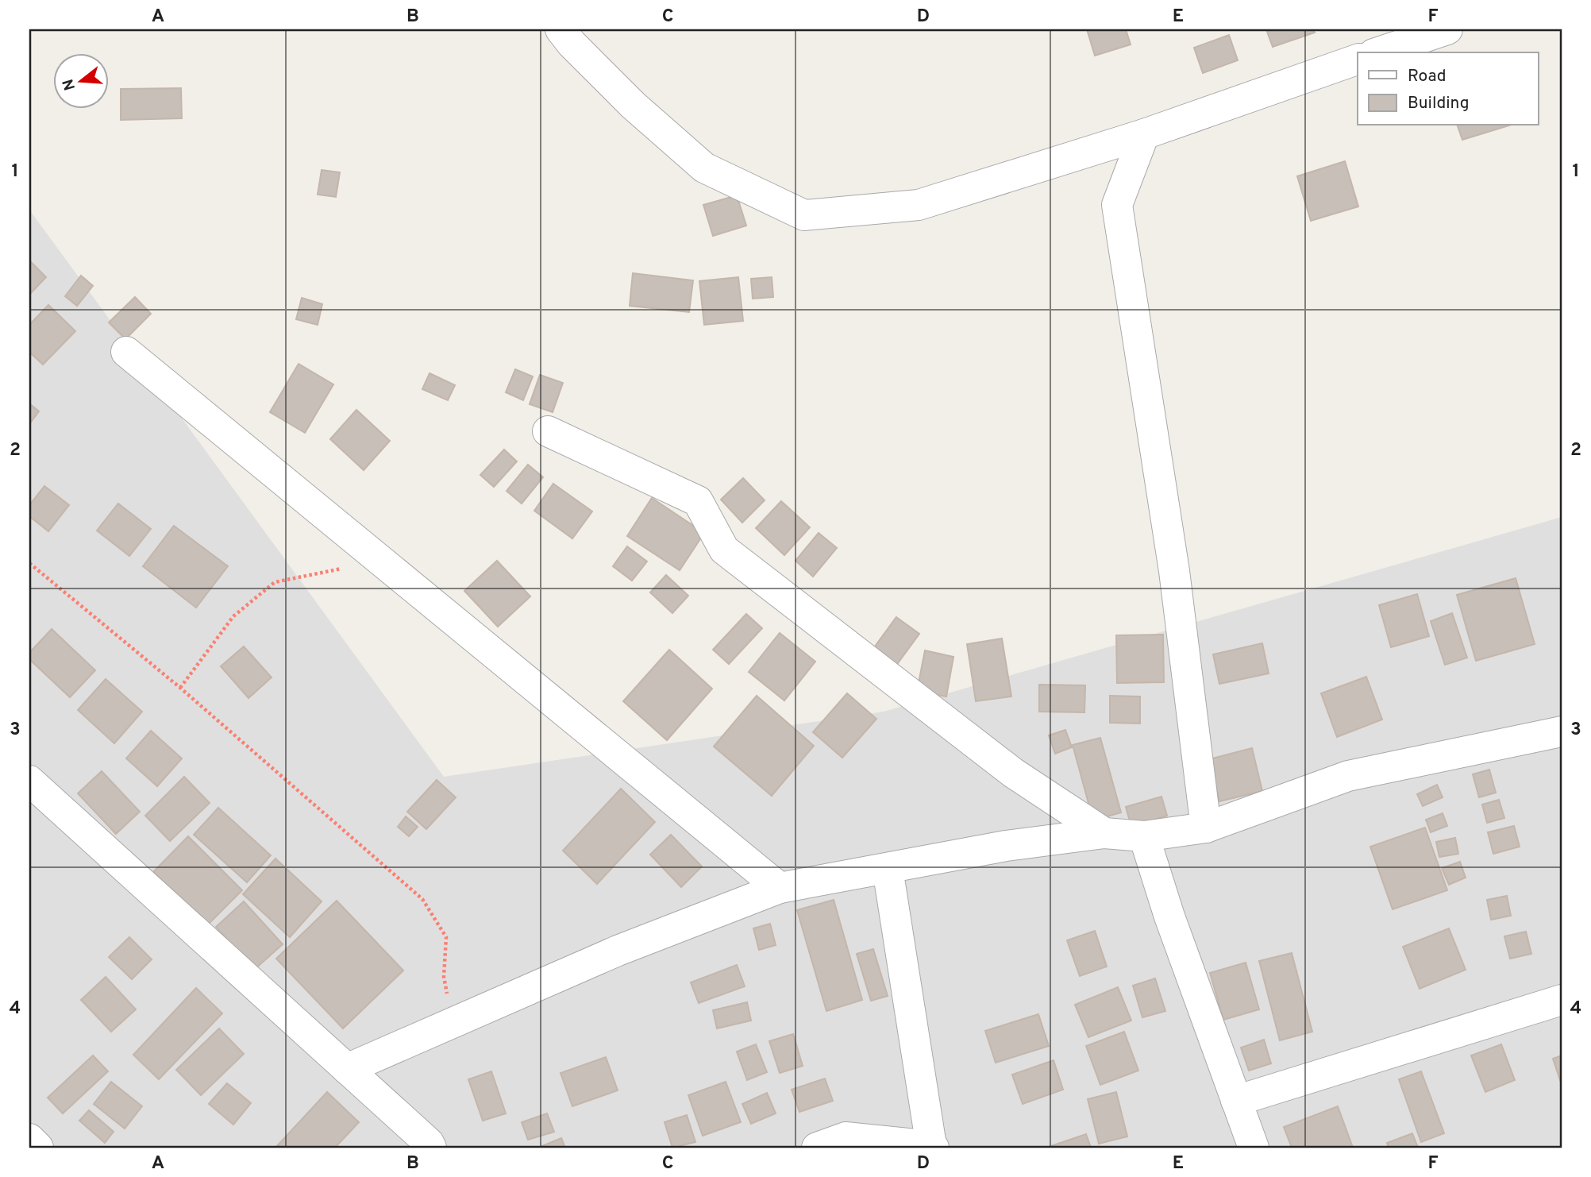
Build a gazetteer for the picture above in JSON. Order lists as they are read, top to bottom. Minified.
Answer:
{"legend":["Road","Building"],"north":"left","grid":{"columns":["A","B","C","D","E","F"],"rows":["1","2","3","4"]}}
